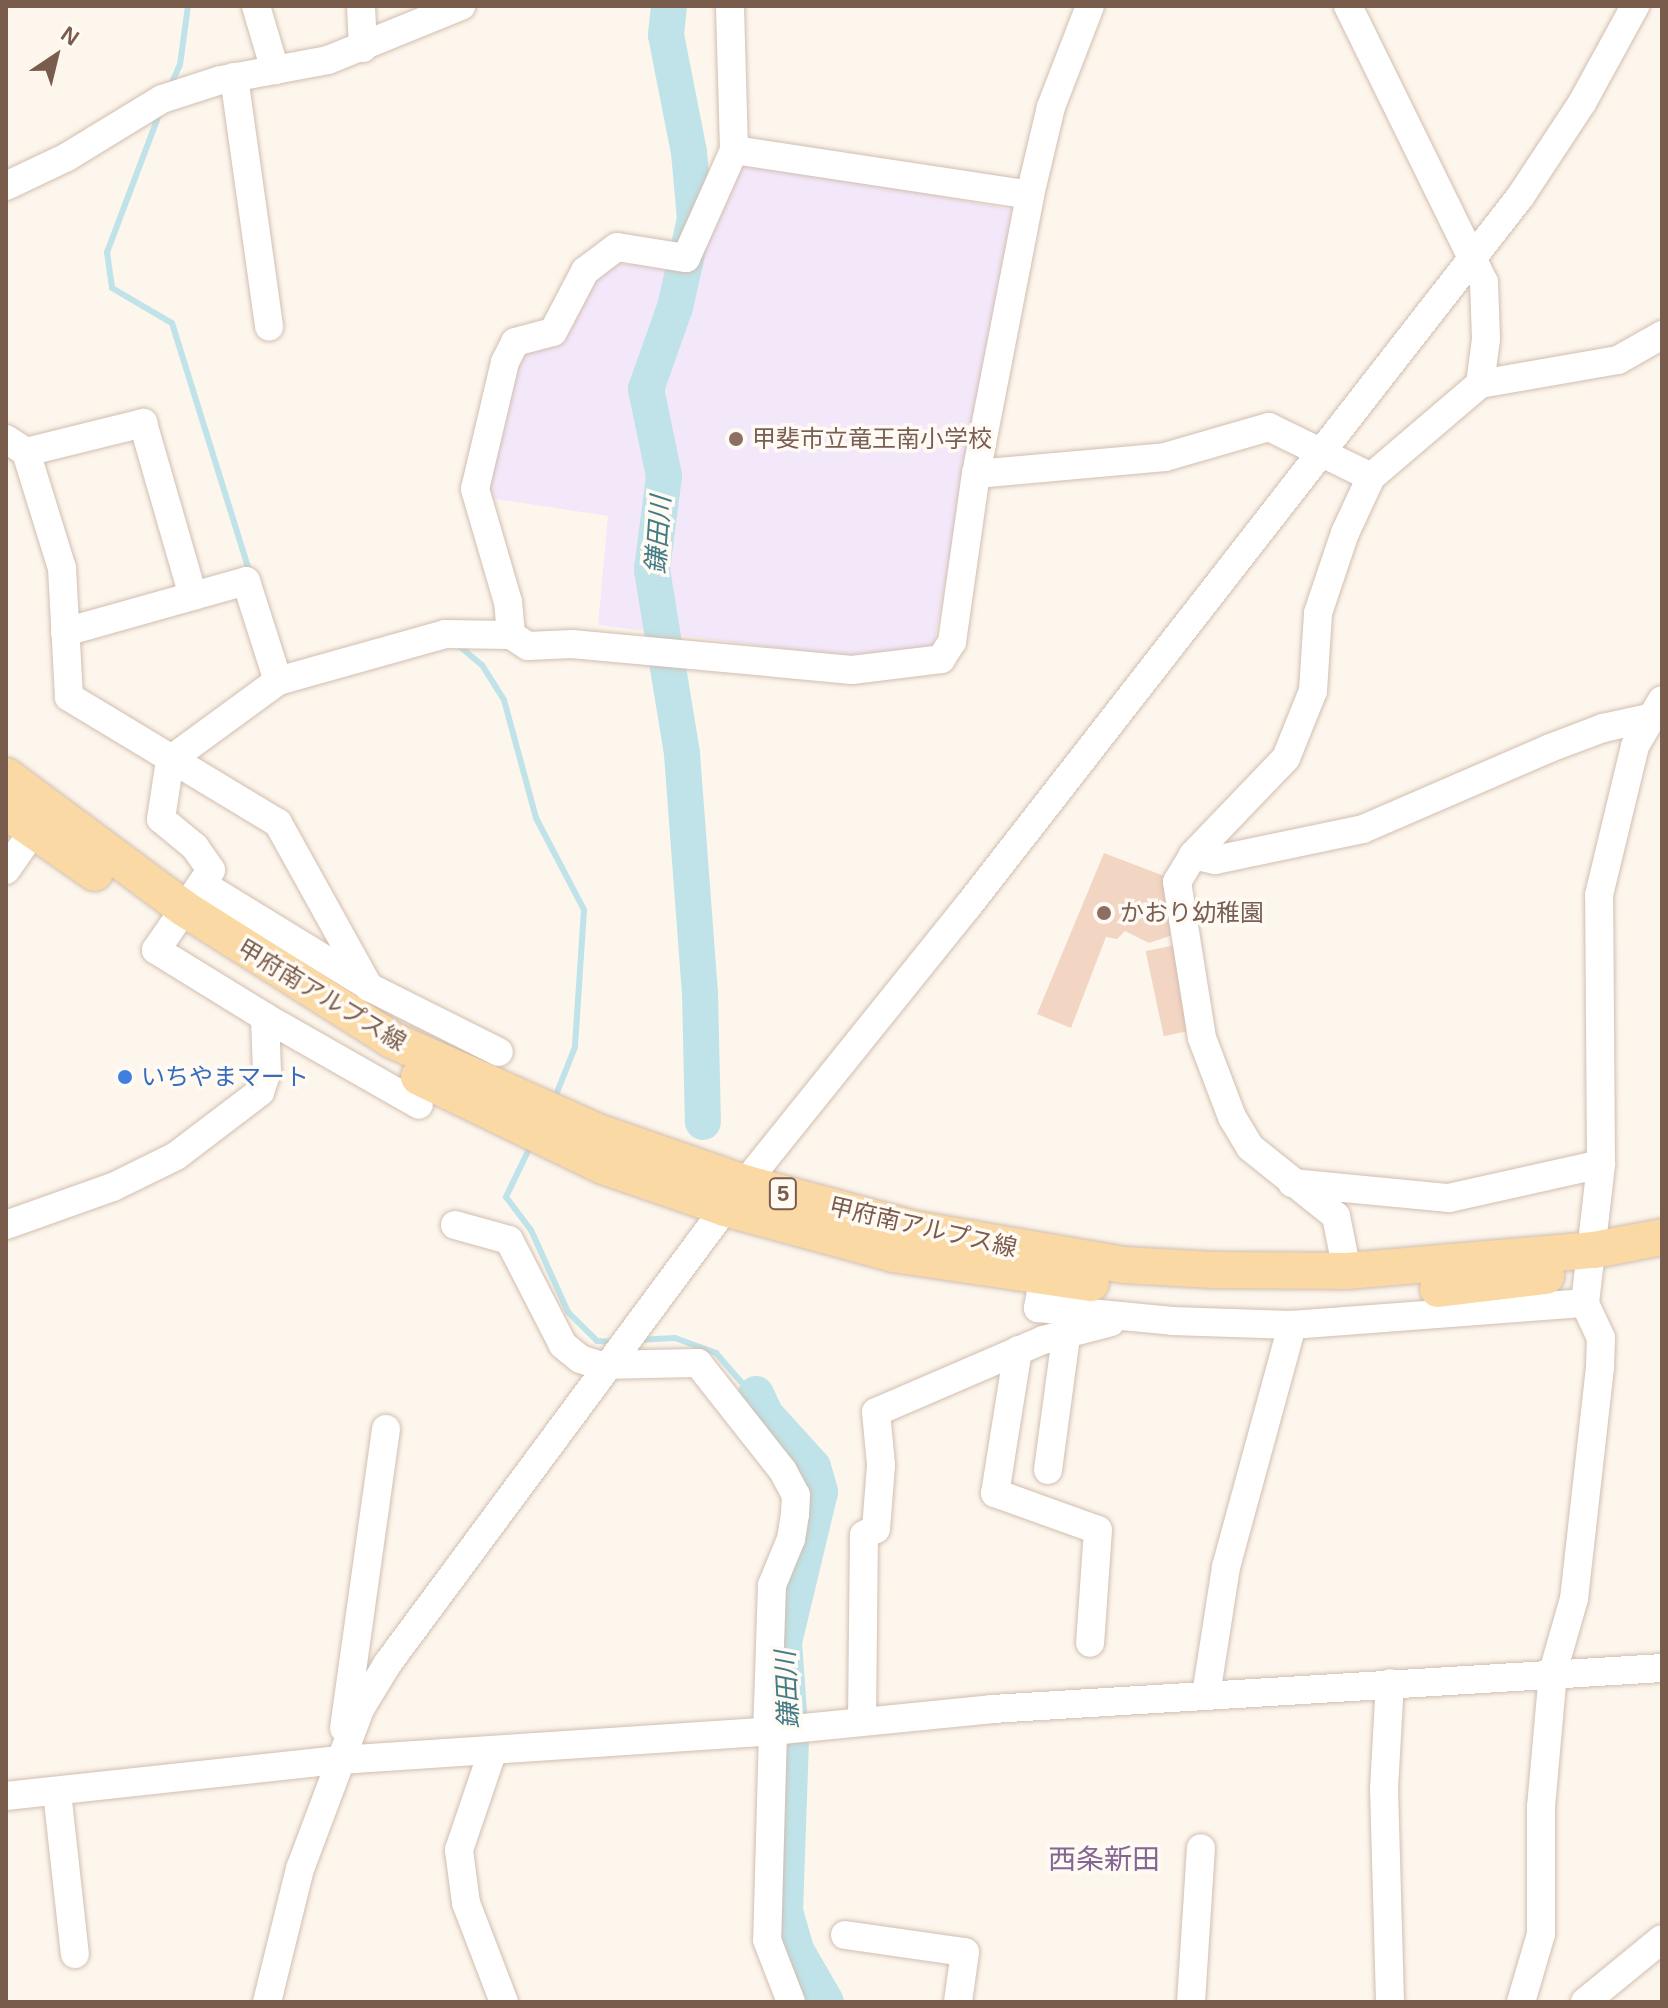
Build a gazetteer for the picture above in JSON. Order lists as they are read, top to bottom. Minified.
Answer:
{"streets":{"main road":["甲府南アルプス線","5"]},"districts":["西条新田"],"water":["鎌田川"],"places":["甲斐市立竜王南小学校","かおり幼稚園","いちやまマート"],"north":"top right"}
